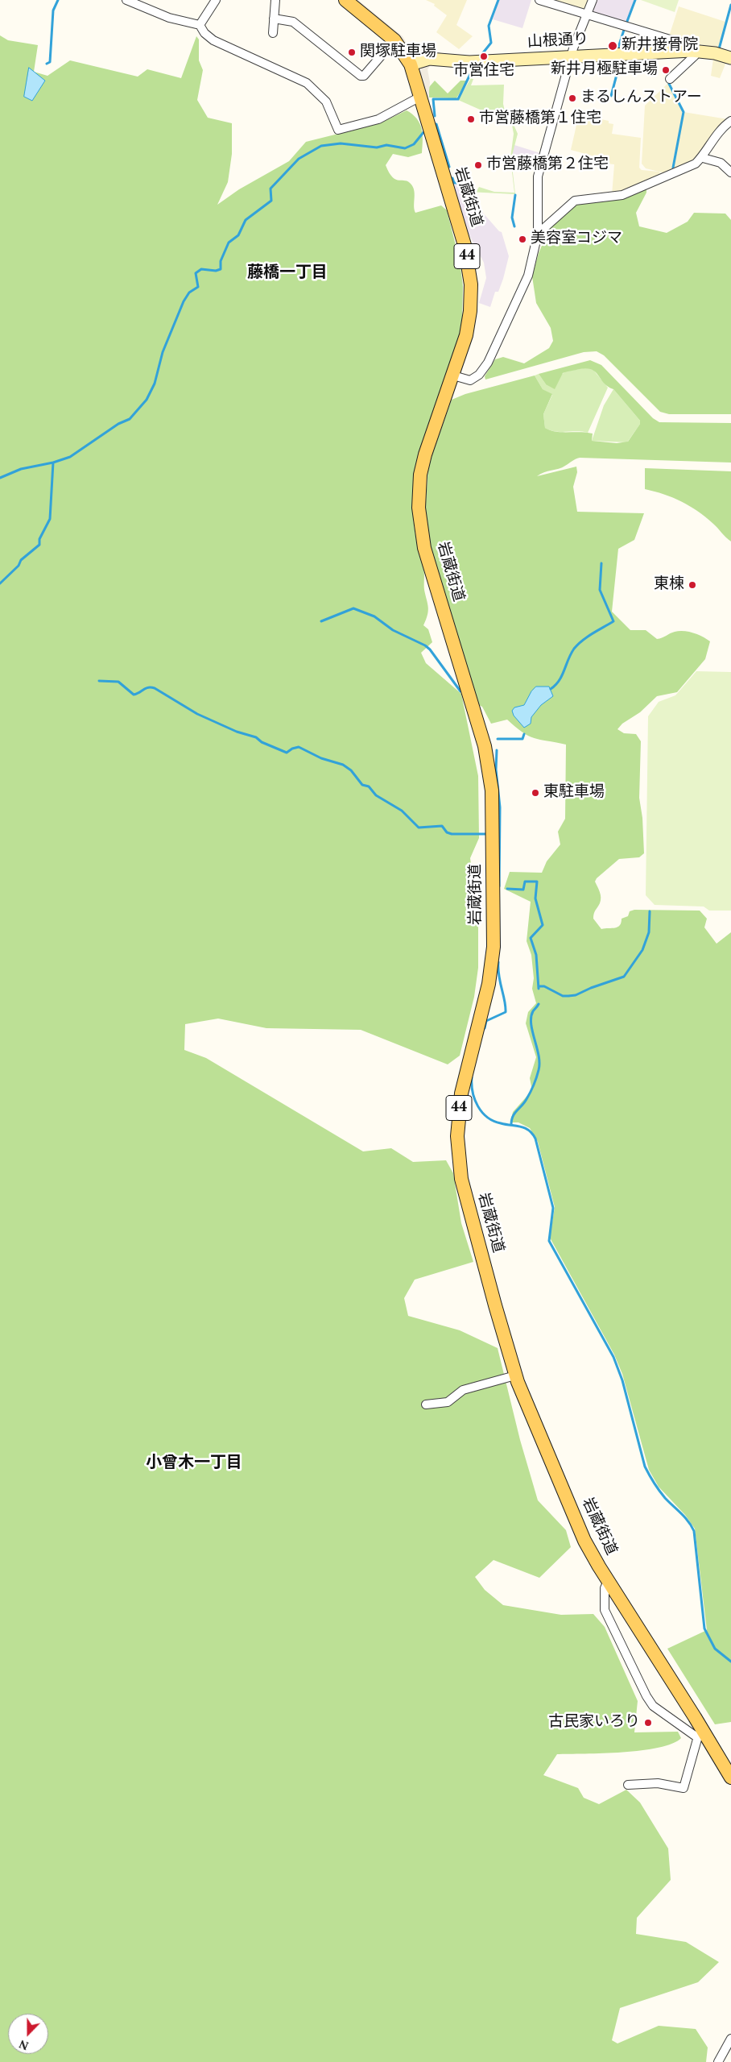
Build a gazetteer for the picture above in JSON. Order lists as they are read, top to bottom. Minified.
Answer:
{"streets":{"main road":["岩蔵街道","44"],"street":["山根通り"]},"crossings":[["山根通り","岩蔵街道"]],"districts":["藤橋一丁目","小曾木一丁目"],"places":["新井接骨院","関塚駐車場","市営住宅","新井月極駐車場","まるしんストアー","市営藤橋第１住宅","市営藤橋第２住宅","美容室コジマ","東棟","東駐車場","古民家いろり"],"north":"bottom"}
